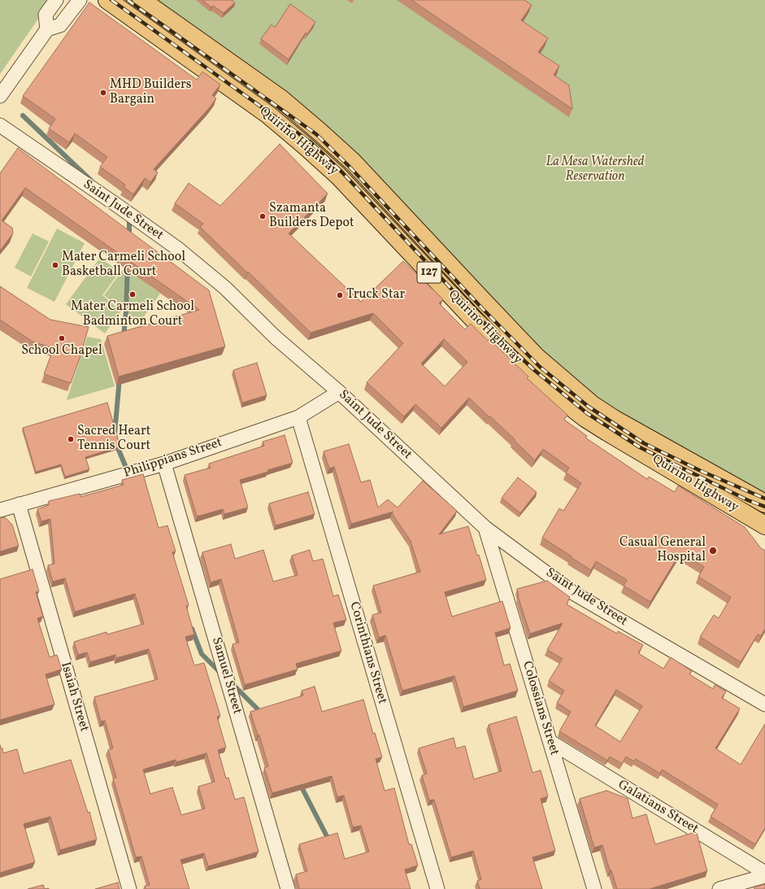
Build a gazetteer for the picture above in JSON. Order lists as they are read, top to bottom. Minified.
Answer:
{"streets":{"main road":["Quirino Highway","127"],"street":["Saint Jude Street","Philippians Street","Corinthians Street","Samuel Street","Isaiah Street","Colossians Street","Galatians Street"]},"crossings":[["Saint Jude Street","Philippians Street"],["Saint Jude Street","Colossians Street"],["Philippians Street","Corinthians Street"],["Philippians Street","Samuel Street"],["Philippians Street","Isaiah Street"],["Colossians Street","Galatians Street"]],"parks":["La Mesa Watershed Reservation"],"places":["MHD Builders Bargain","Szamanta Builders Depot","Mater Carmeli School Basketball Court","Mater Carmeli School Badminton Court","Truck Star","School Chapel","Sacred Heart Tennis Court","Casual General Hospital"]}
